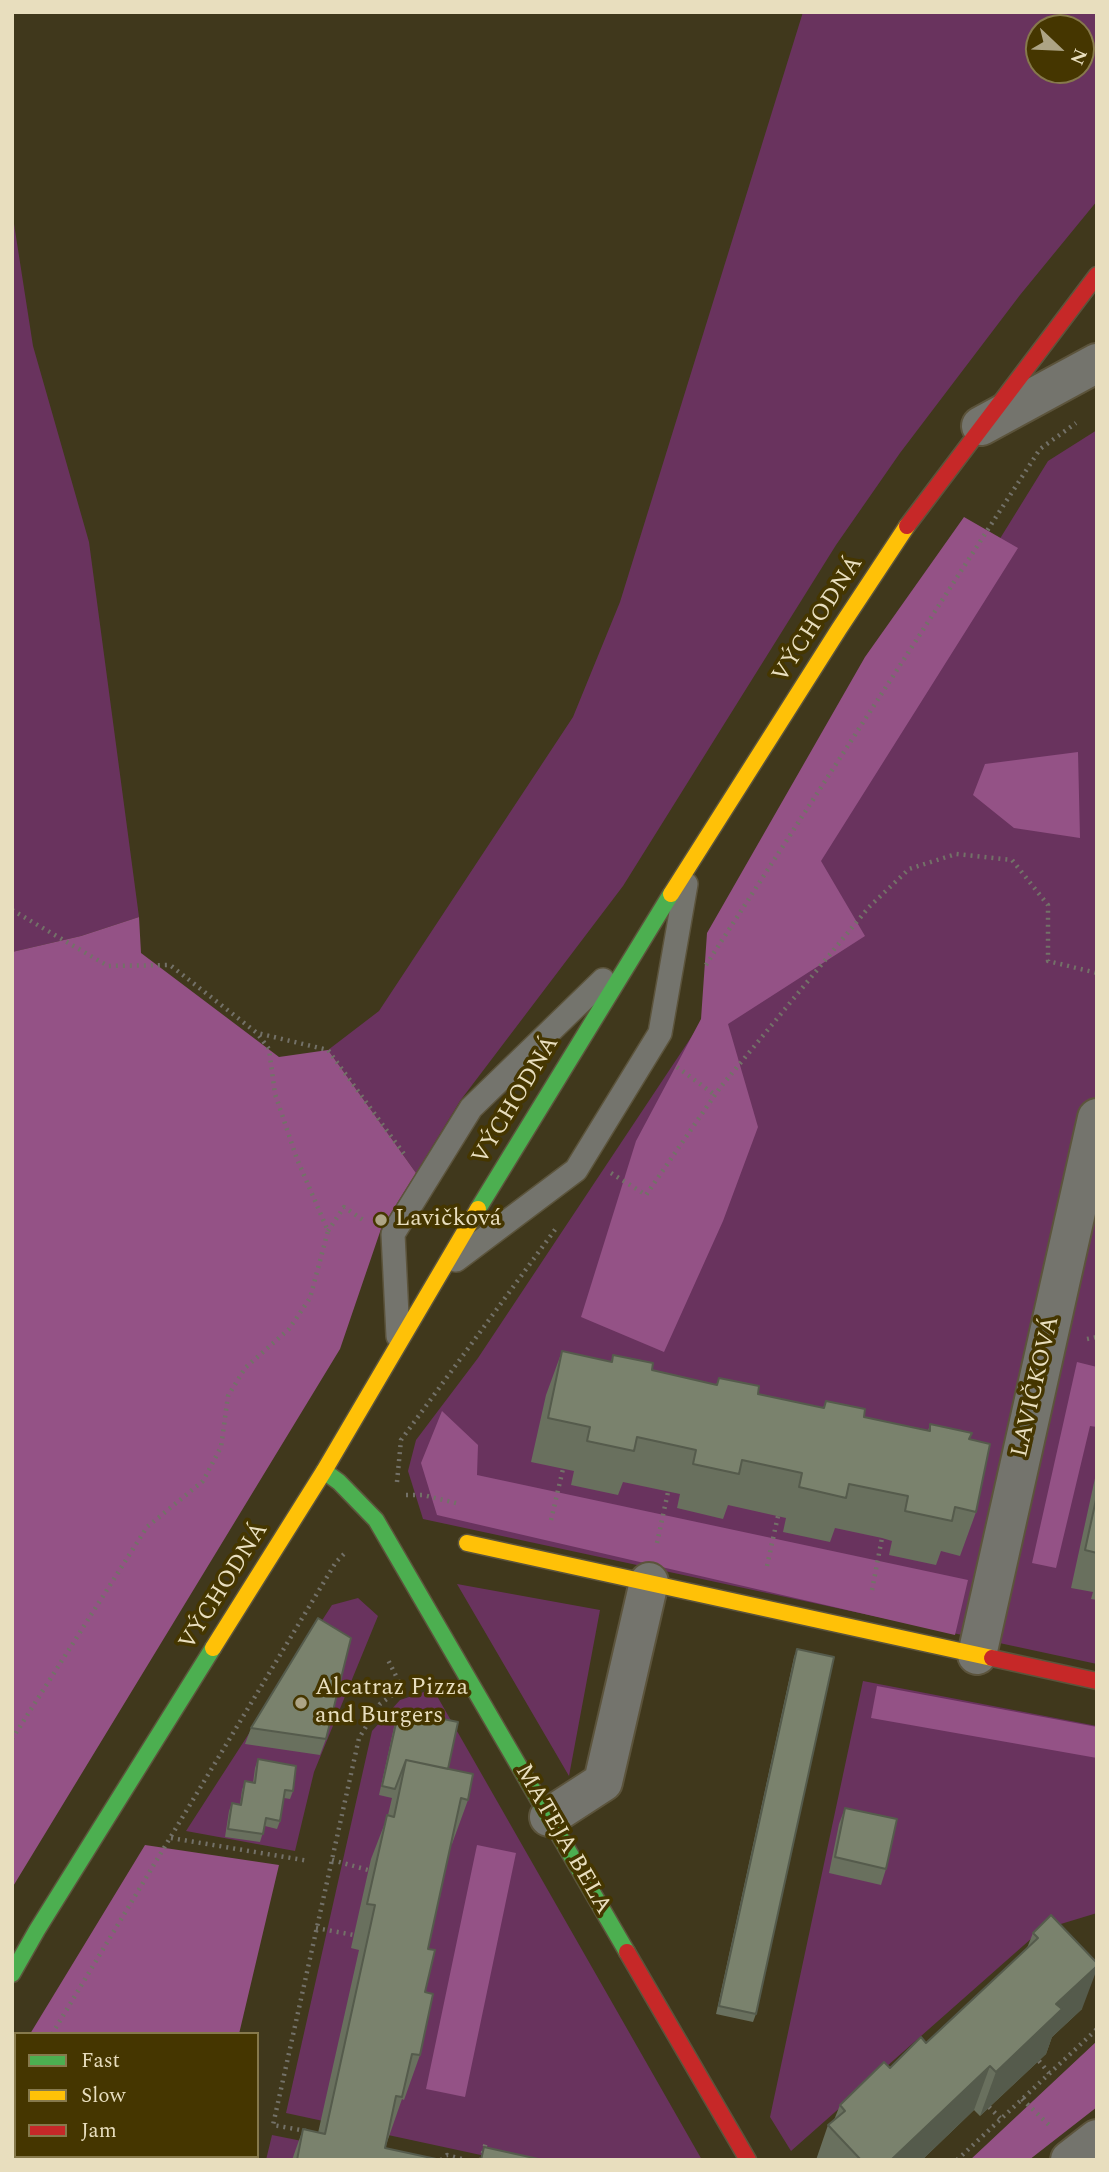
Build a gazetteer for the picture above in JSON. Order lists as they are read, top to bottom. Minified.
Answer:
{"streets":{"street":["VÝCHODNÁ","LAVIČKOVÁ","MATEJA BELA"]},"places":["Lavičková","Alcatraz Pizza and Burgers"],"legend":["Fast","Slow","Jam"],"north":"bottom right"}
